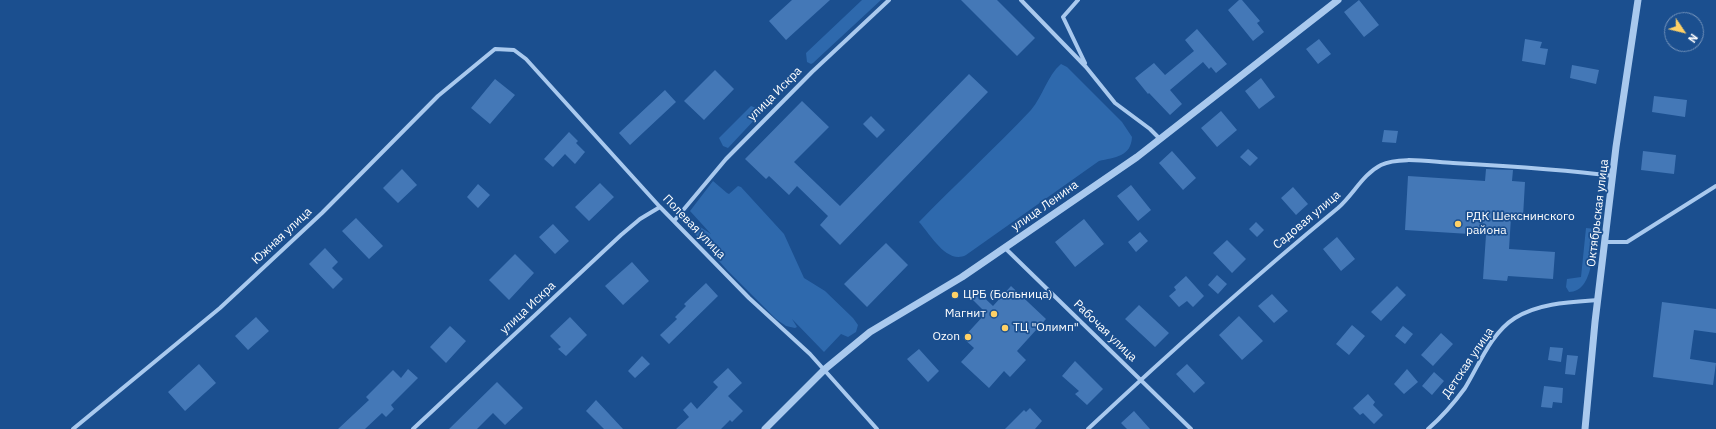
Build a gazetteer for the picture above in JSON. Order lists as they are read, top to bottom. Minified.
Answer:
{"streets":{"street":["улица Искра","улица Ленина","Октябрьская улица","Садовая улица","Полевая улица","Южная улица","Рабочая улица","Детская улица"]},"crossings":[["улица Искра","Полевая улица"],["улица Ленина","Полевая улица"],["улица Ленина","Рабочая улица"],["Октябрьская улица","Садовая улица"],["Октябрьская улица","Детская улица"],["Садовая улица","Рабочая улица"],["Полевая улица","Южная улица"]],"places":["РДК Шекснинского района","ЦРБ (Больница)","Магнит","ТЦ \"Олимп\"","Ozon"],"north":"bottom right"}
